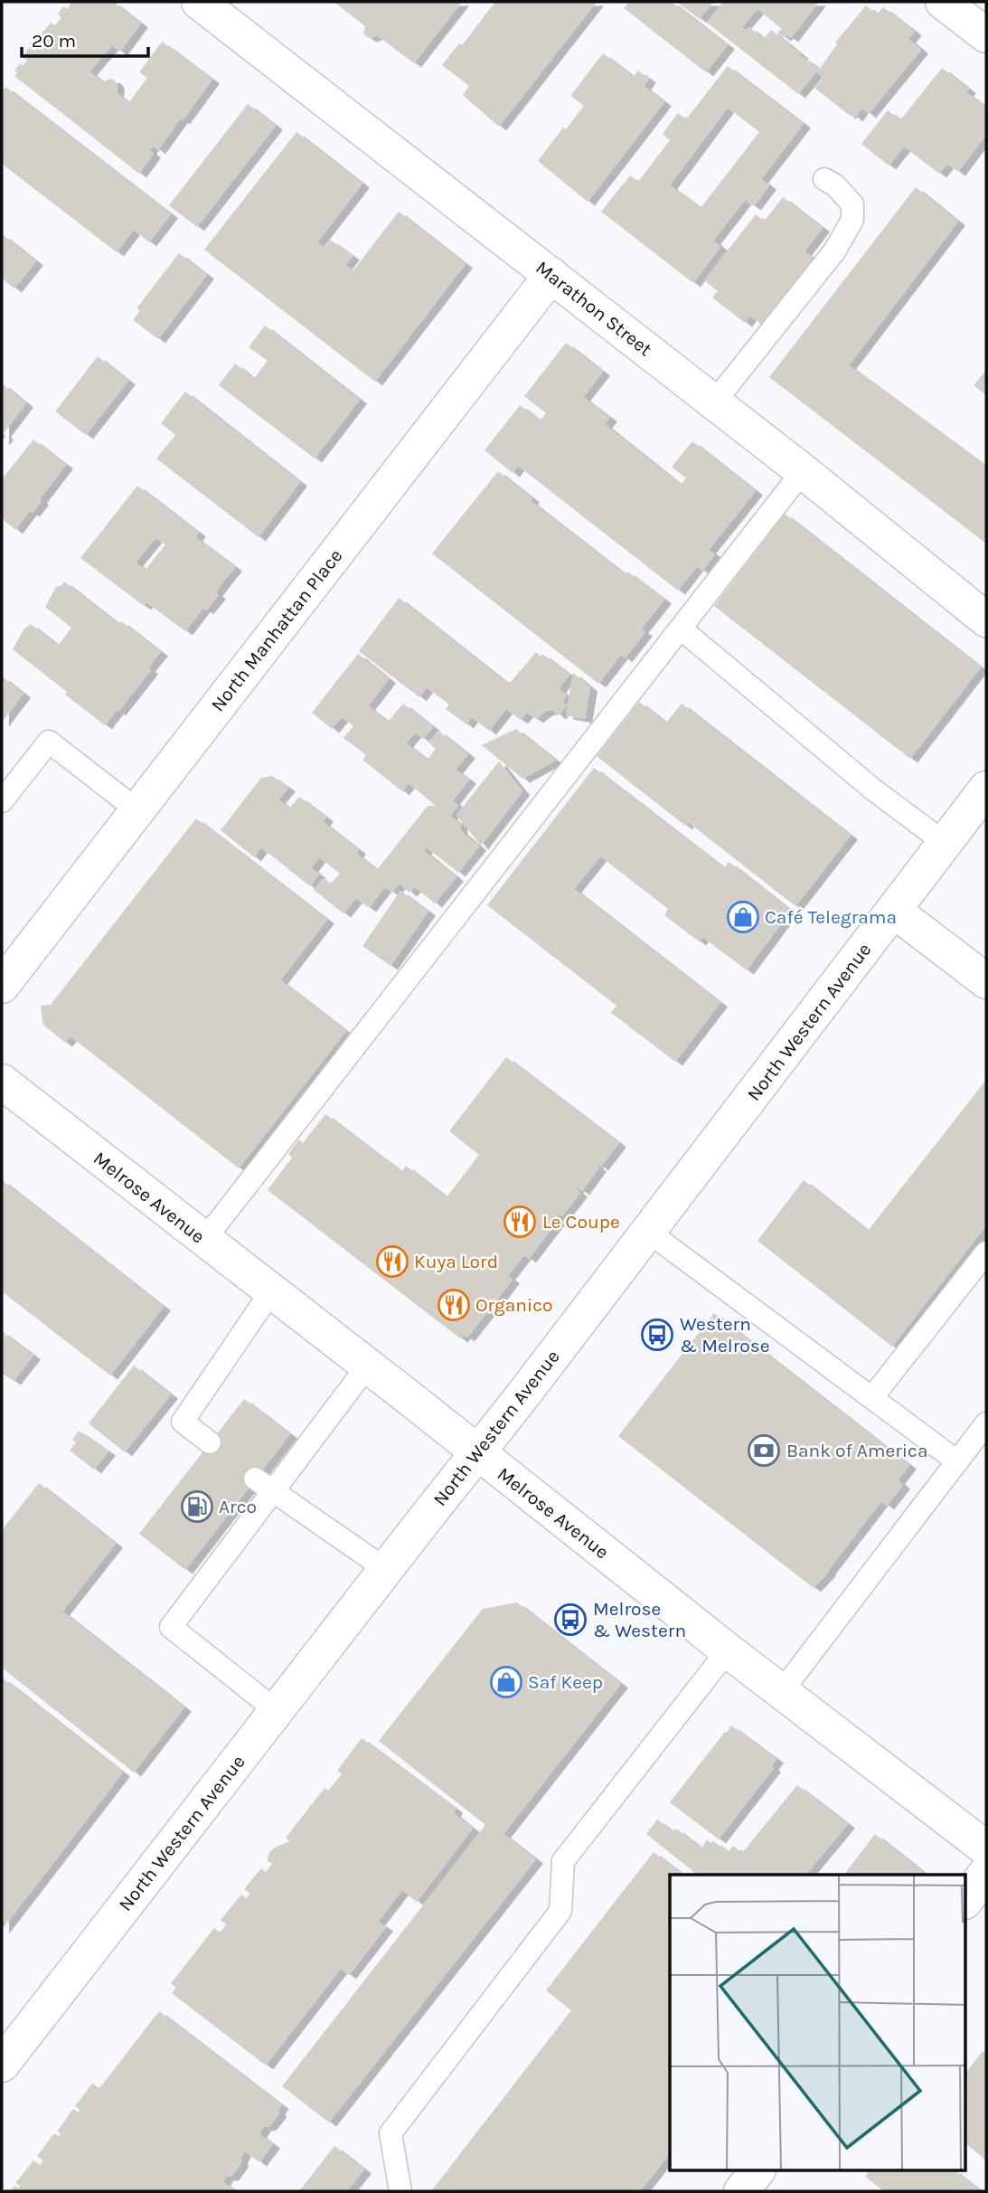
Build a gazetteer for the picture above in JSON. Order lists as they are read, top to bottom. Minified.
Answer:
{"streets":{"main road":["Marathon Street","North Manhattan Place","North Western Avenue","Melrose Avenue"]},"crossings":[["Marathon Street","North Manhattan Place"],["North Western Avenue","Melrose Avenue"]],"places":{"shop":["Café Telegrama","Saf Keep"],"restaurant":["Le Coupe","Kuya Lord","Organico"],"bus stop":["Western & Melrose","Melrose & Western"],"bank":["Bank of America"],"fuel station":["Arco"]},"scale_bar":"20 m"}
